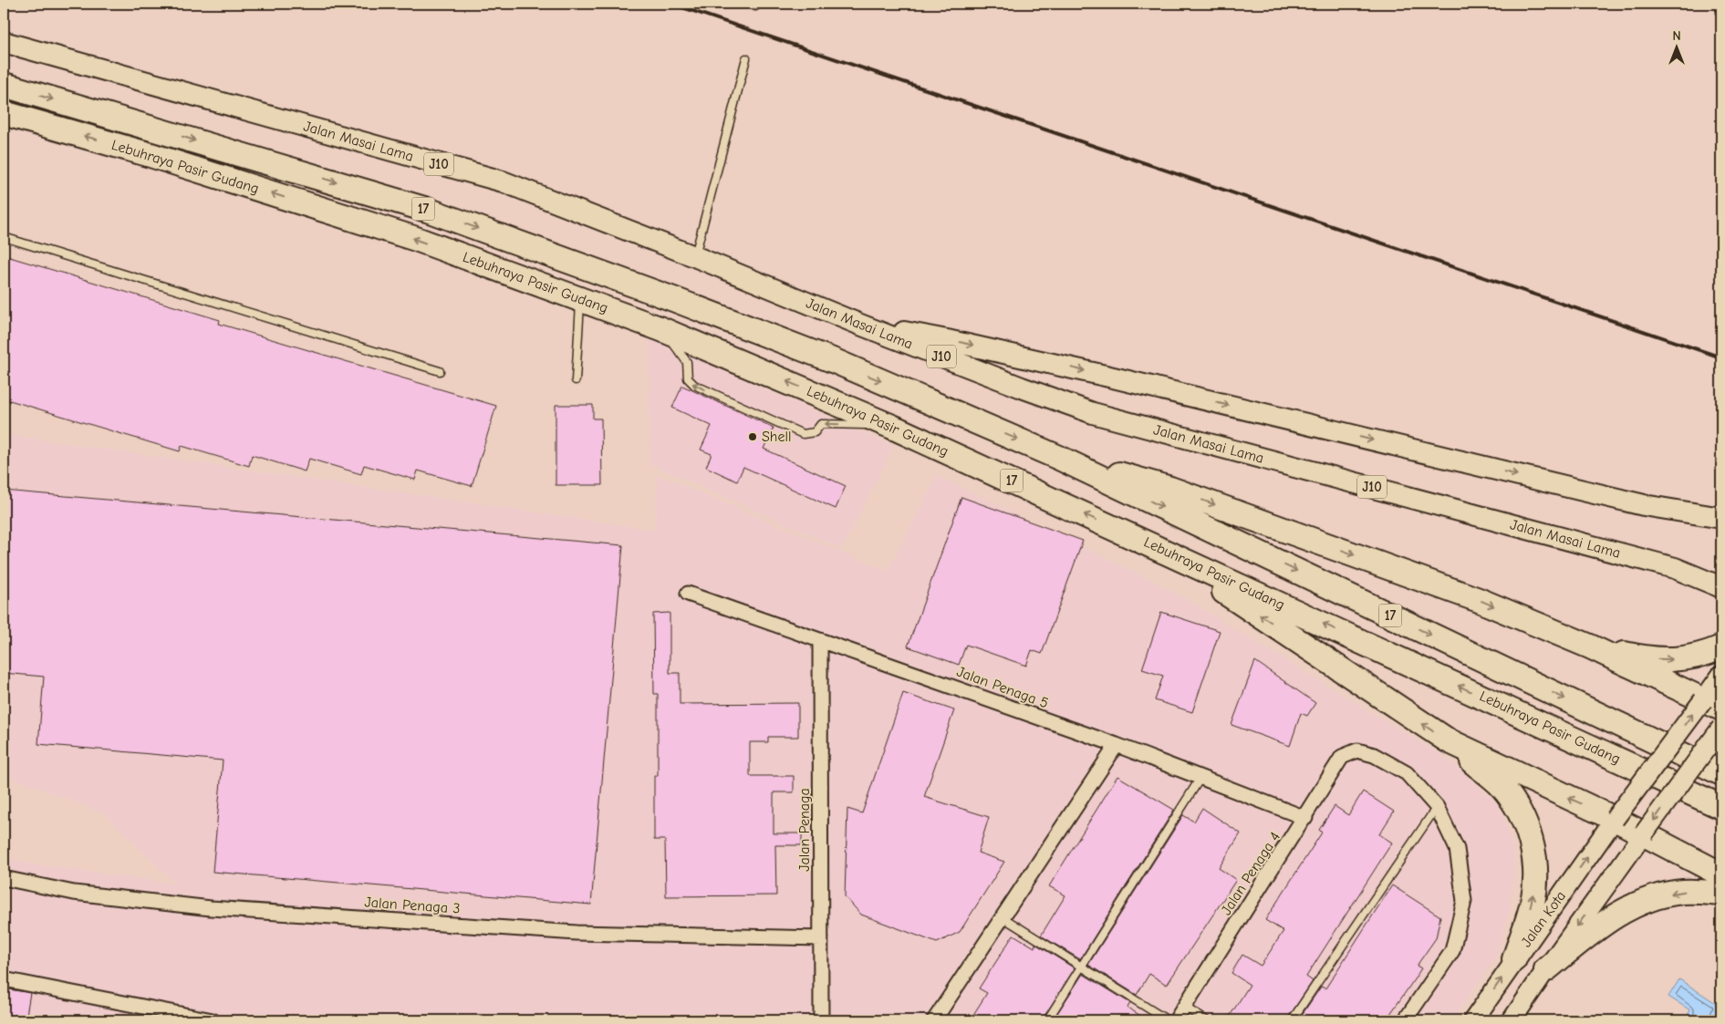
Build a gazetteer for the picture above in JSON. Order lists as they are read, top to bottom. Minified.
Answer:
{"streets":{"highway":["Lebuhraya Pasir Gudang","17"],"main road":["Jalan Masai Lama","J10","Jalan Kota"],"street":["Jalan Penaga 5","Jalan Penaga","Jalan Penaga 4","Jalan Penaga 3"]},"crossings":[["Jalan Penaga 5","Jalan Penaga"],["Jalan Penaga 5","Jalan Penaga 4"],["Jalan Penaga","Jalan Penaga 3"]],"places":["Shell"],"north":"top"}
